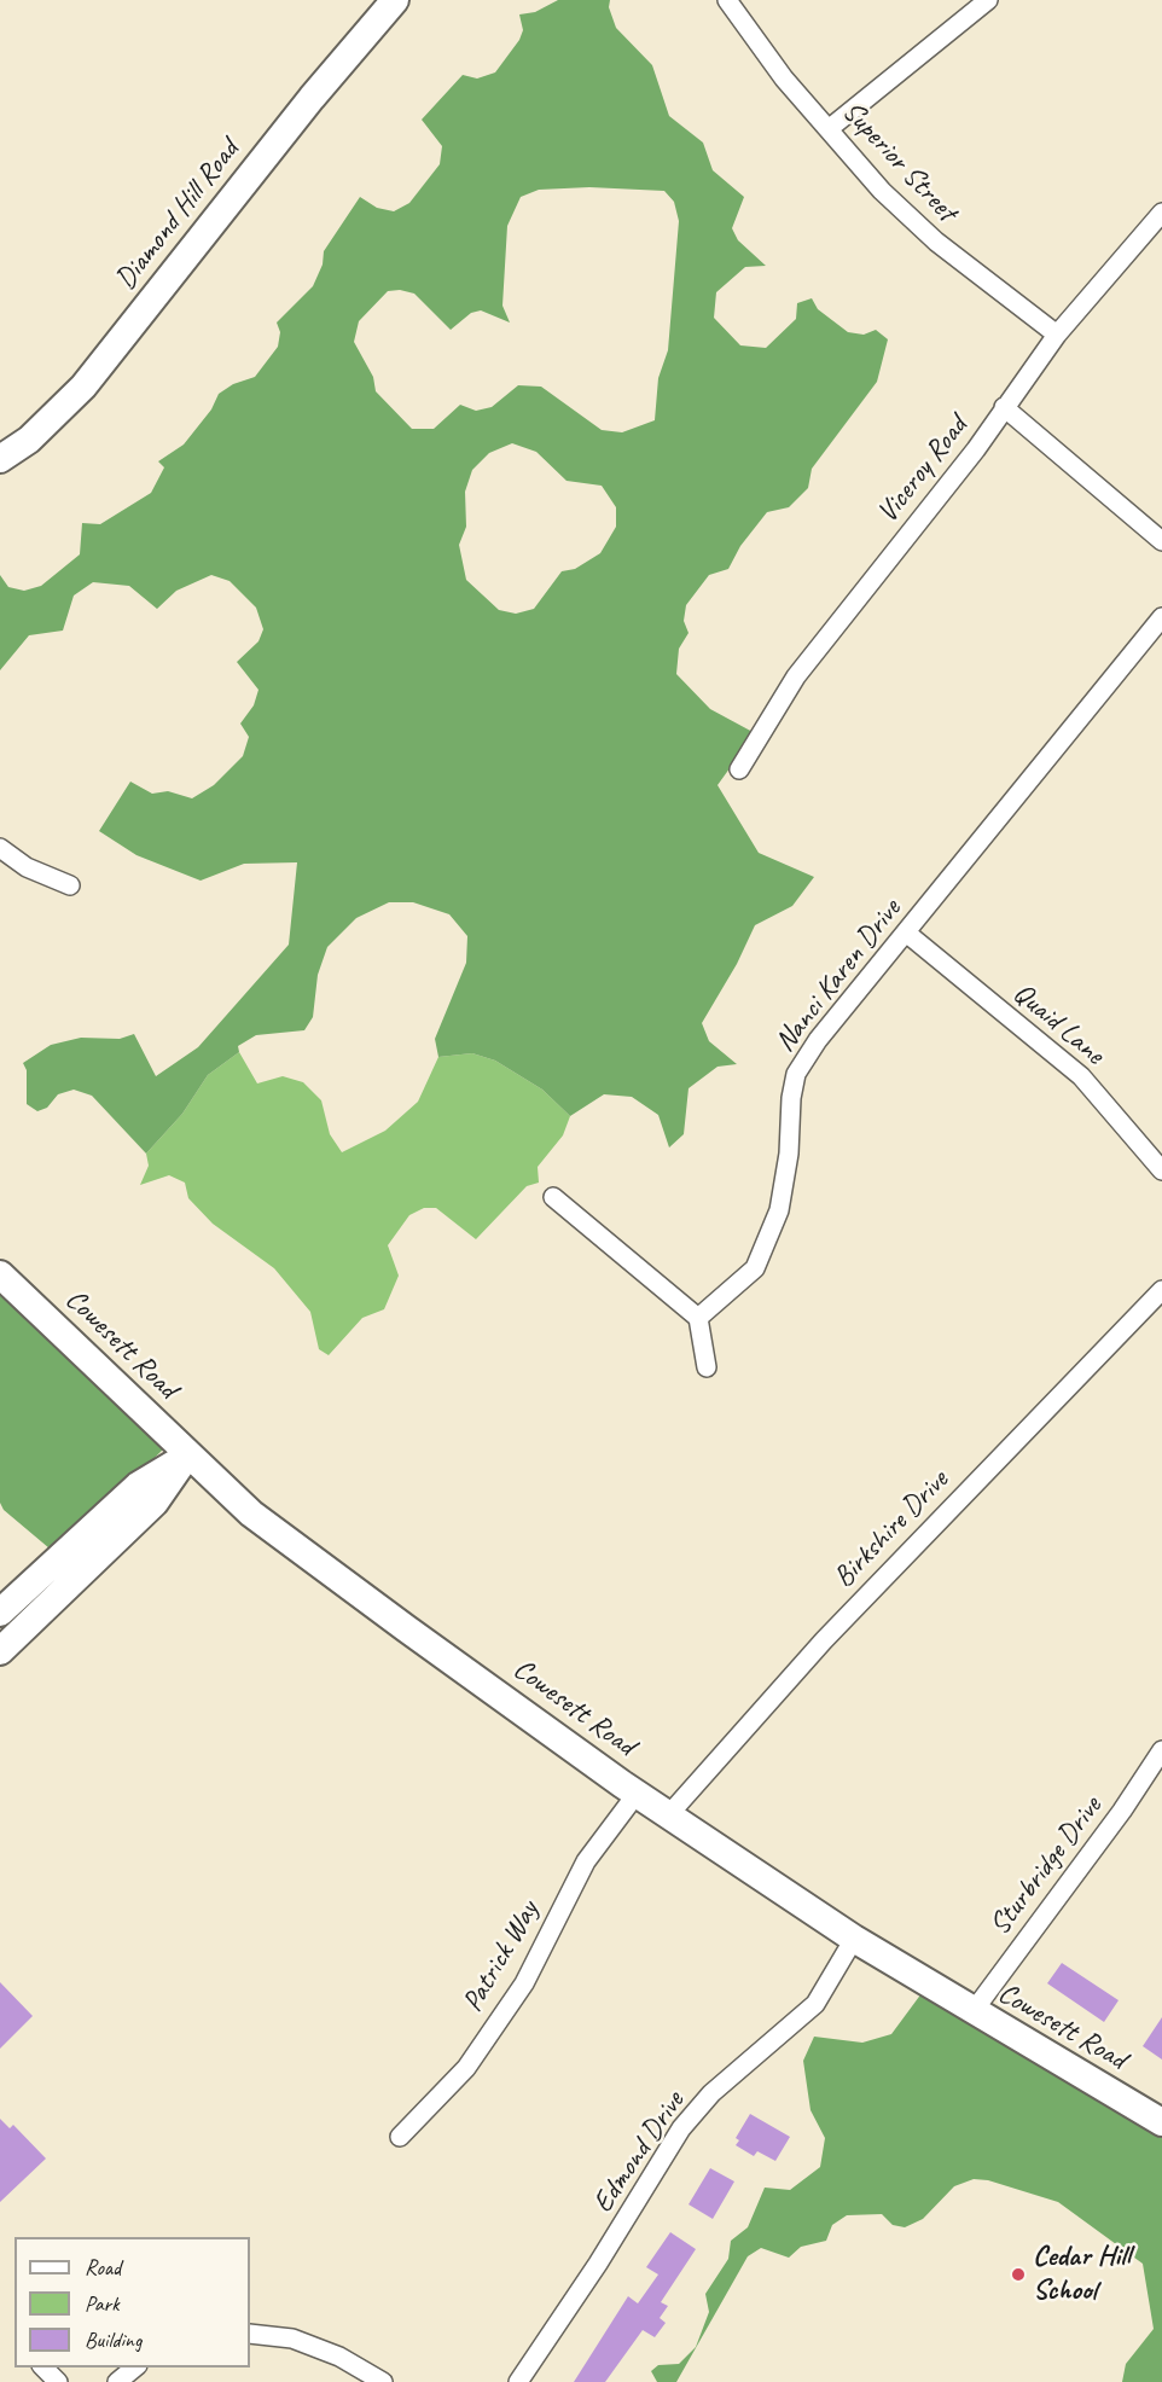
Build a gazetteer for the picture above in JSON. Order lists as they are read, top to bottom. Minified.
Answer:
{"streets":{"main road":["Diamond Hill Road","Cowesett Road"],"street":["Superior Street","Viceroy Road","Nanci Karen Drive","Quaid Lane","Birkshire Drive","Sturbridge Drive","Patrick Way","Edmond Drive"]},"crossings":[["Superior Street","Viceroy Road"],["Nanci Karen Drive","Quaid Lane"],["Cowesett Road","Birkshire Drive"],["Cowesett Road","Sturbridge Drive"],["Cowesett Road","Patrick Way"],["Cowesett Road","Edmond Drive"]],"places":["Cedar Hill School"],"legend":["Road","Park","Building"]}
